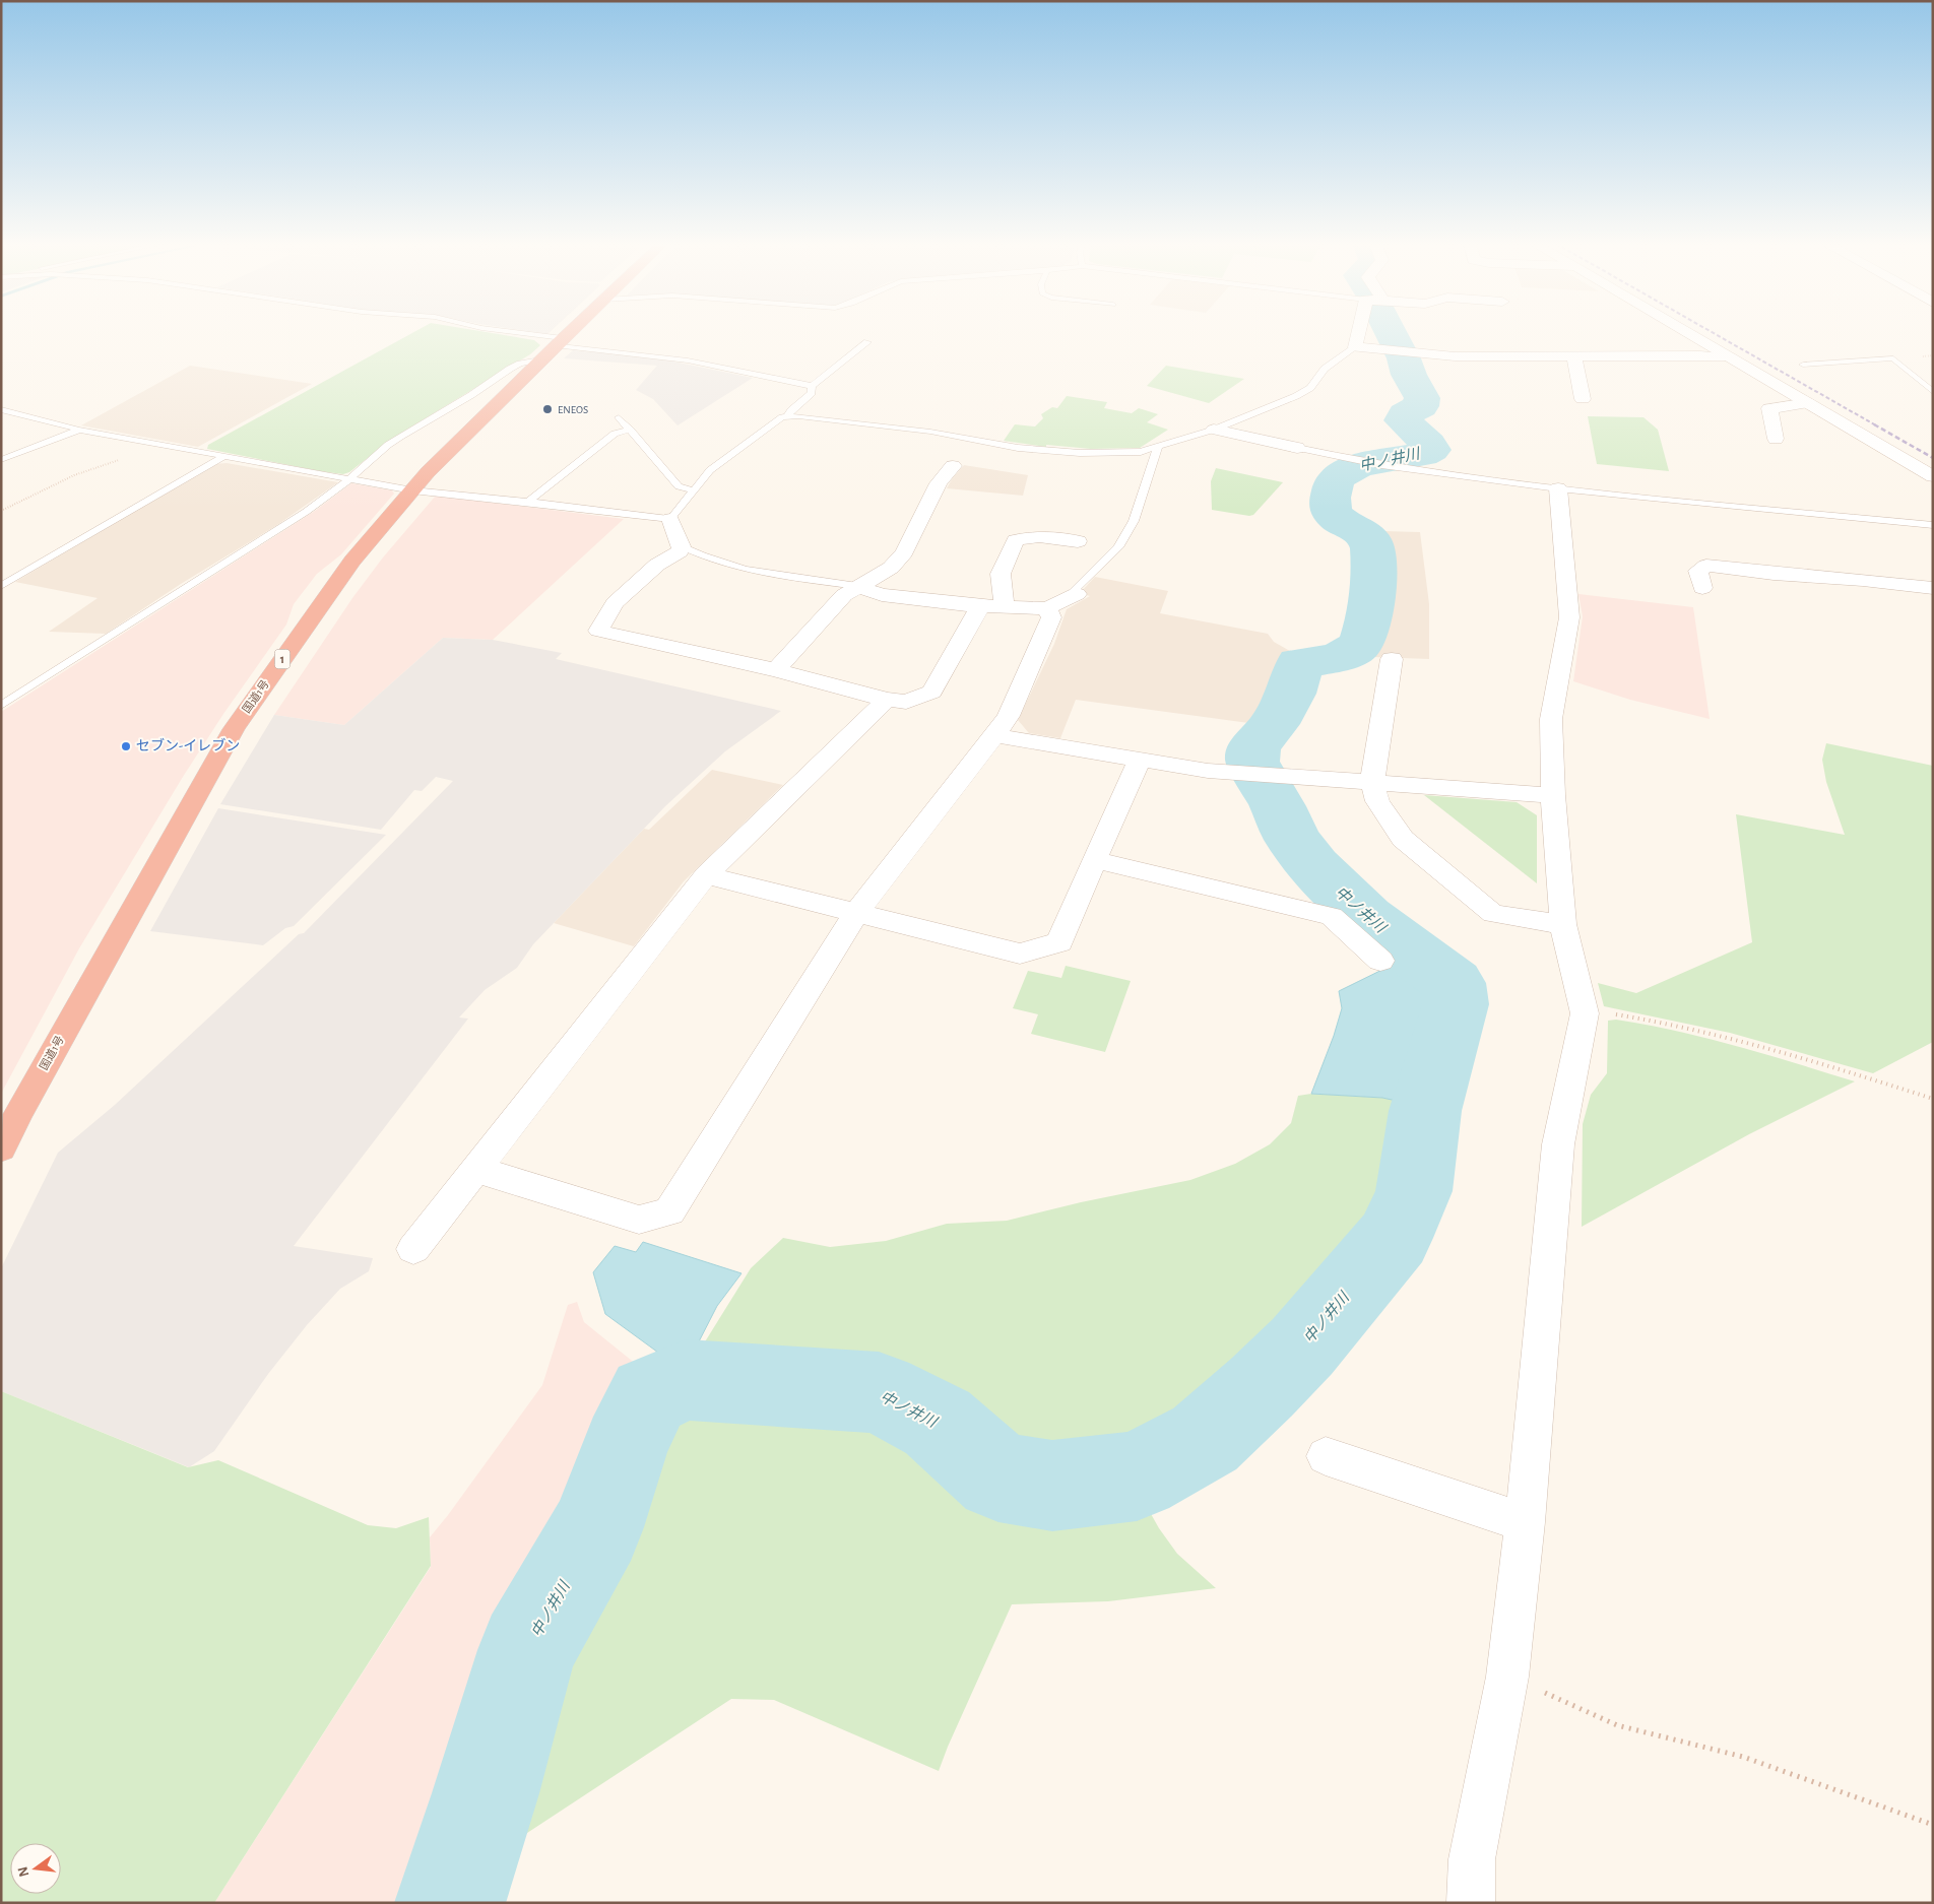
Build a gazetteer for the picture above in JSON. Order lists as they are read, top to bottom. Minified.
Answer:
{"streets":{"highway":["1","国道1号"]},"water":["中ノ井川"],"places":["ENEOS","セブン-イレブン"],"north":"left"}
